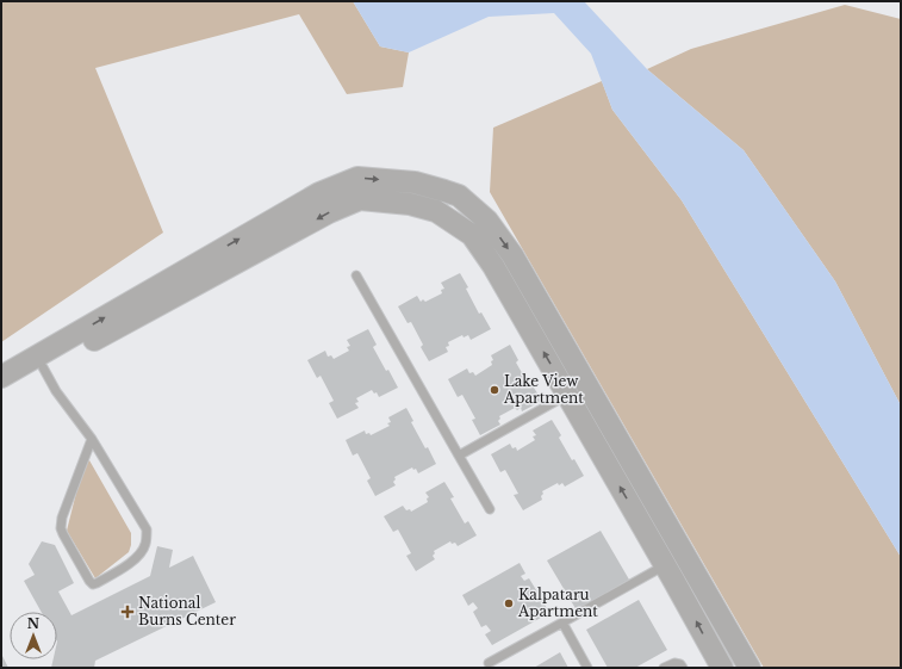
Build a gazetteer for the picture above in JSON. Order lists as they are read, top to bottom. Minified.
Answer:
{"places":{"other":["Lake View Apartment","Kalpataru Apartment"],"health":["National Burns Center"]},"north":"top"}
